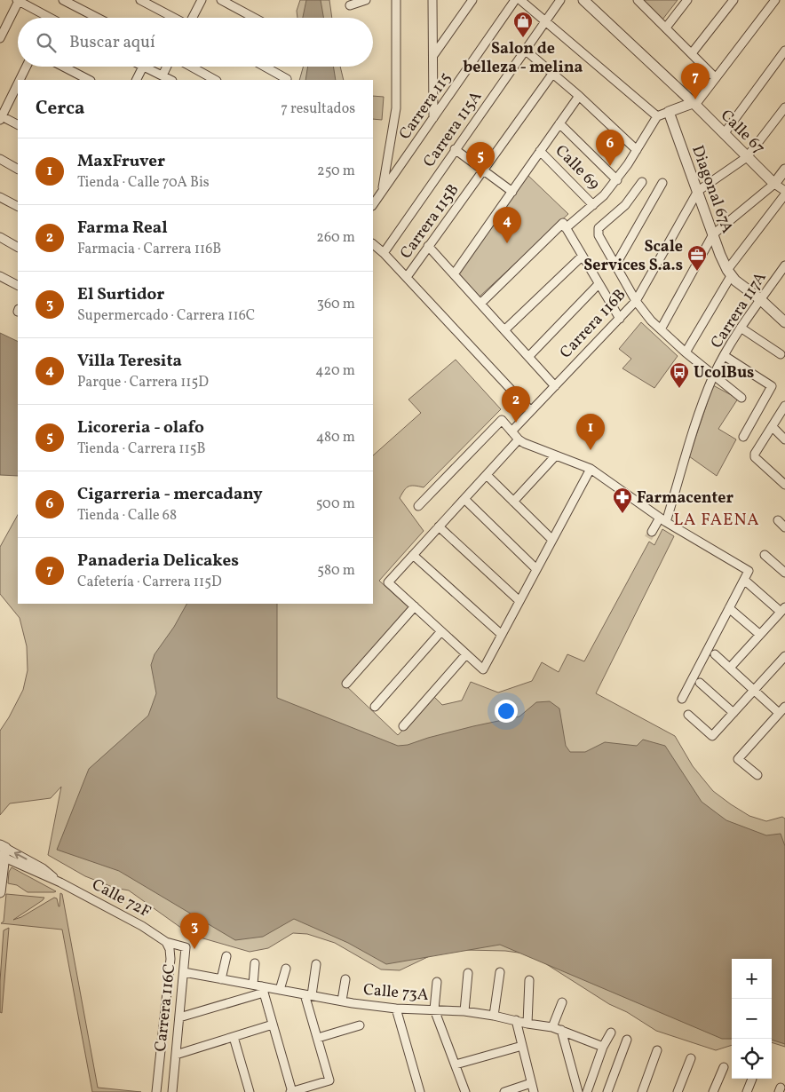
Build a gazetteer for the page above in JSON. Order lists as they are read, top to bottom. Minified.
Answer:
{"streets":{"street":["Carrera 115","Carrera 115A","Calle 67","Calle 69","Diagonal 67A","Carrera 115B","Carrera 117A","Carrera 116B","Calle 72F","Calle 73A","Carrera 116C"]},"crossings":[["Calle 67","Carrera 116B"],["Diagonal 67A","Carrera 116B"],["Calle 72F","Carrera 116C"],["Calle 73A","Carrera 116C"]],"districts":["LA FAENA"],"places":{"shop":["Salon de belleza - melina"],"office":["Scale Services S.a.s"],"bus stop":["UcolBus"],"pharmacy":["Farmacenter"]},"page":{"search":"Buscar aquí","pins":["7","6","5","4","2","1","3"],"heading":["Cerca","7 resultados"],"list":[{"mark":"1","name":"MaxFruver","note":"Tienda · Calle 70A Bis","value":"250 m"},{"mark":"2","name":"Farma Real","note":"Farmacia · Carrera 116B","value":"260 m"},{"mark":"3","name":"El Surtidor","note":"Supermercado · Carrera 116C","value":"360 m"},{"mark":"4","name":"Villa Teresita","note":"Parque · Carrera 115D","value":"420 m"},{"mark":"5","name":"Licoreria - olafo","note":"Tienda · Carrera 115B","value":"480 m"},{"mark":"6","name":"Cigarreria - mercadany","note":"Tienda · Calle 68","value":"500 m"},{"mark":"7","name":"Panaderia Delicakes","note":"Cafetería · Carrera 115D","value":"580 m"}],"map_buttons":["+","−"]}}
